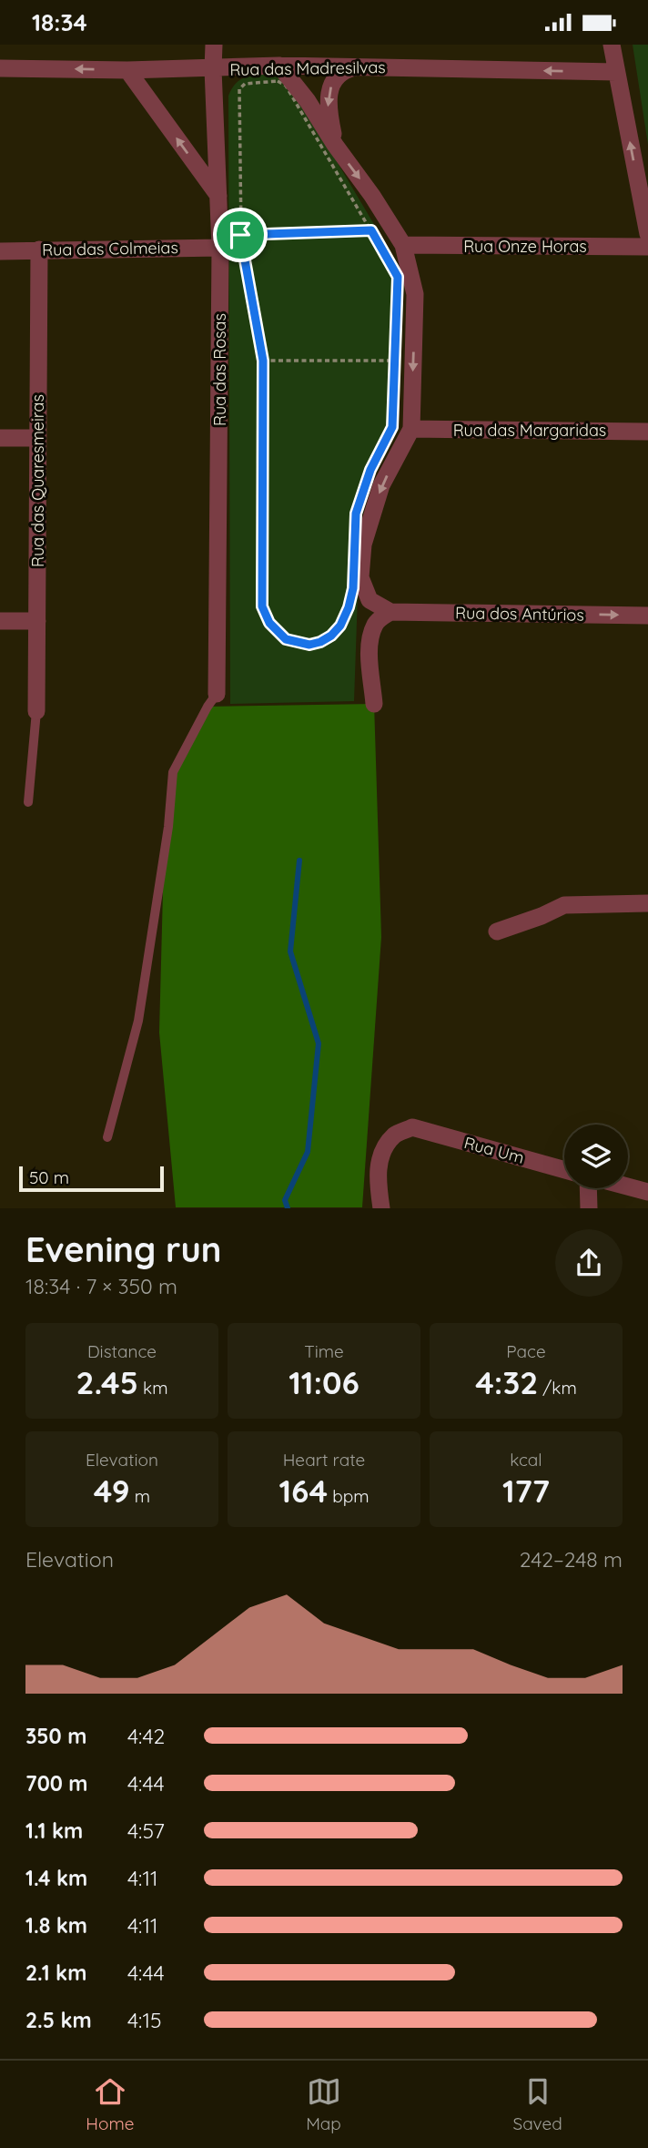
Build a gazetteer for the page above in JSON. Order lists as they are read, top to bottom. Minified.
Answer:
{"streets":{"street":["Rua das Madresilvas","Rua Onze Horas","Rua das Colmeias","Rua das Rosas","Rua das Margaridas","Rua das Quaresmeiras","Rua dos Antúrios","Rua Um"]},"crossings":[["Rua das Madresilvas","Rua das Rosas"],["Rua das Colmeias","Rua das Rosas"],["Rua das Colmeias","Rua das Quaresmeiras"]],"one_way":["Rua das Madresilvas","Rua dos Antúrios"],"scale_bar":"50 m","page":{"status":"18:34","scale":"50 m","heading":["Evening run","18:34 · 7 × 350 m"],"stats":[["Distance","2.45 km"],["Time","11:06"],["Pace","4:32 /km"],["Elevation","49 m"],["Heart rate","164 bpm"],["kcal","177"]],"chart":["Elevation","242–248 m"],"list":[{"name":"350 m","note":"4:42"},{"name":"700 m","note":"4:44"},{"name":"1.1 km","note":"4:57"},{"name":"1.4 km","note":"4:11"},{"name":"1.8 km","note":"4:11"},{"name":"2.1 km","note":"4:44"},{"name":"2.5 km","note":"4:15"}],"tabs":["Home","Map","Saved"]}}
